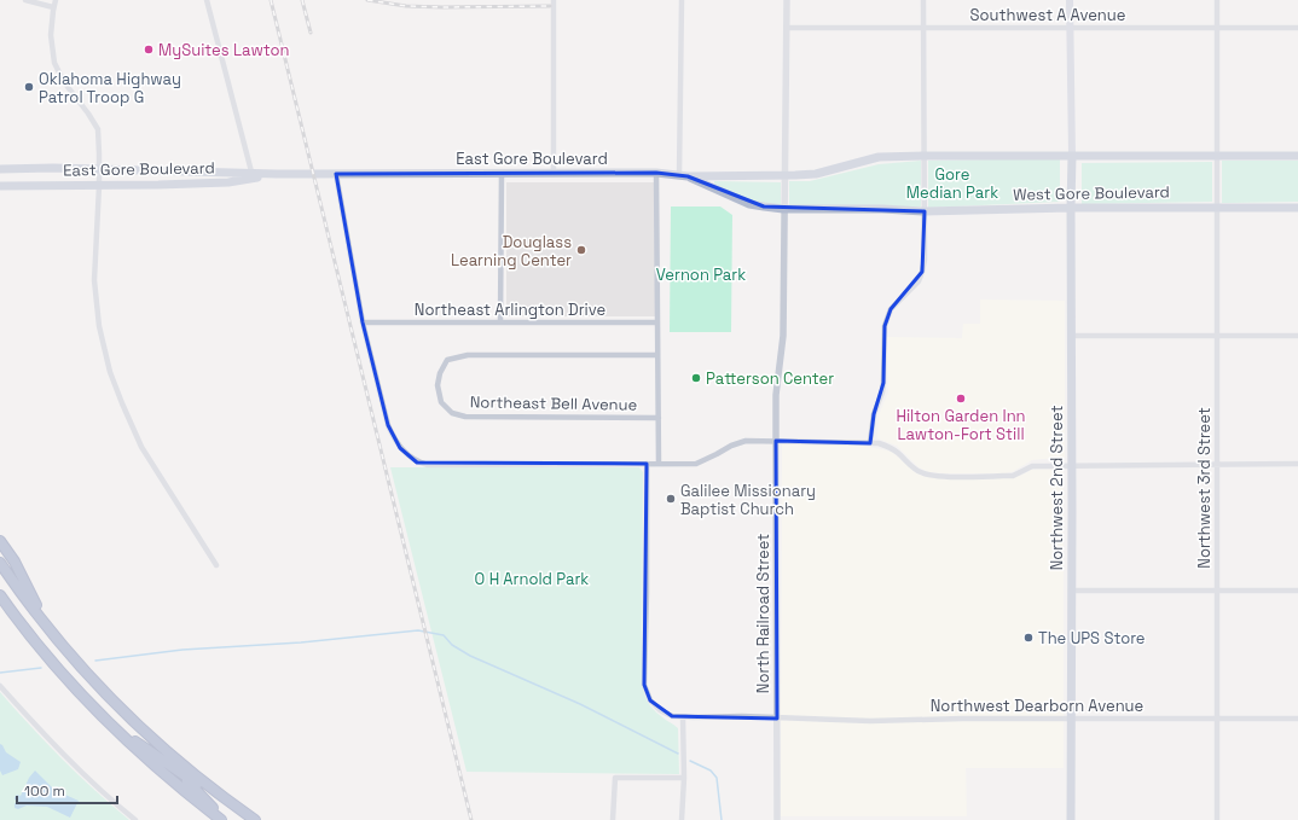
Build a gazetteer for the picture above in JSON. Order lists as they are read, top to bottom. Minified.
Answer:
{"streets":{"main road":["East Gore Boulevard","West Gore Boulevard","Northwest 2nd Street"],"street":["Southwest A Avenue","Northeast Arlington Drive","Northeast Bell Avenue","Northwest 3rd Street","North Railroad Street","Northwest Dearborn Avenue"]},"crossings":[["Southwest A Avenue","Northwest 3rd Street"],["Southwest A Avenue","North Railroad Street"],["East Gore Boulevard","West Gore Boulevard"],["East Gore Boulevard","North Railroad Street"],["West Gore Boulevard","Northwest 2nd Street"],["West Gore Boulevard","Northwest 3rd Street"],["West Gore Boulevard","North Railroad Street"],["Northwest 2nd Street","Northwest Dearborn Avenue"],["Northwest 3rd Street","Northwest Dearborn Avenue"],["North Railroad Street","Northwest Dearborn Avenue"]],"parks":["Gore Median Park","Vernon Park","O H Arnold Park"],"places":["MySuites Lawton","Oklahoma Highway Patrol Troop G","Douglass Learning Center","Patterson Center","Hilton Garden Inn Lawton-Fort Still","Galilee Missionary Baptist Church","The UPS Store"],"scale_bar":"100 m"}
